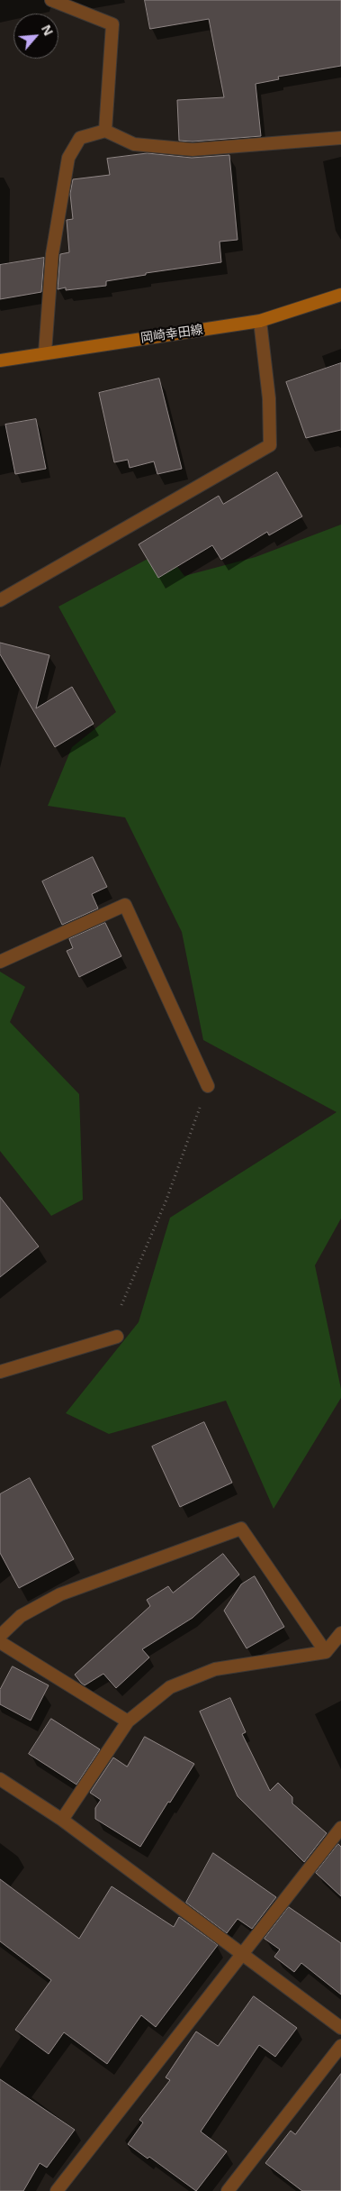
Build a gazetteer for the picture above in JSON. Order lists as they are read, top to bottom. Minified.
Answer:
{"streets":{"main road":["岡崎幸田線"]},"north":"top right"}
